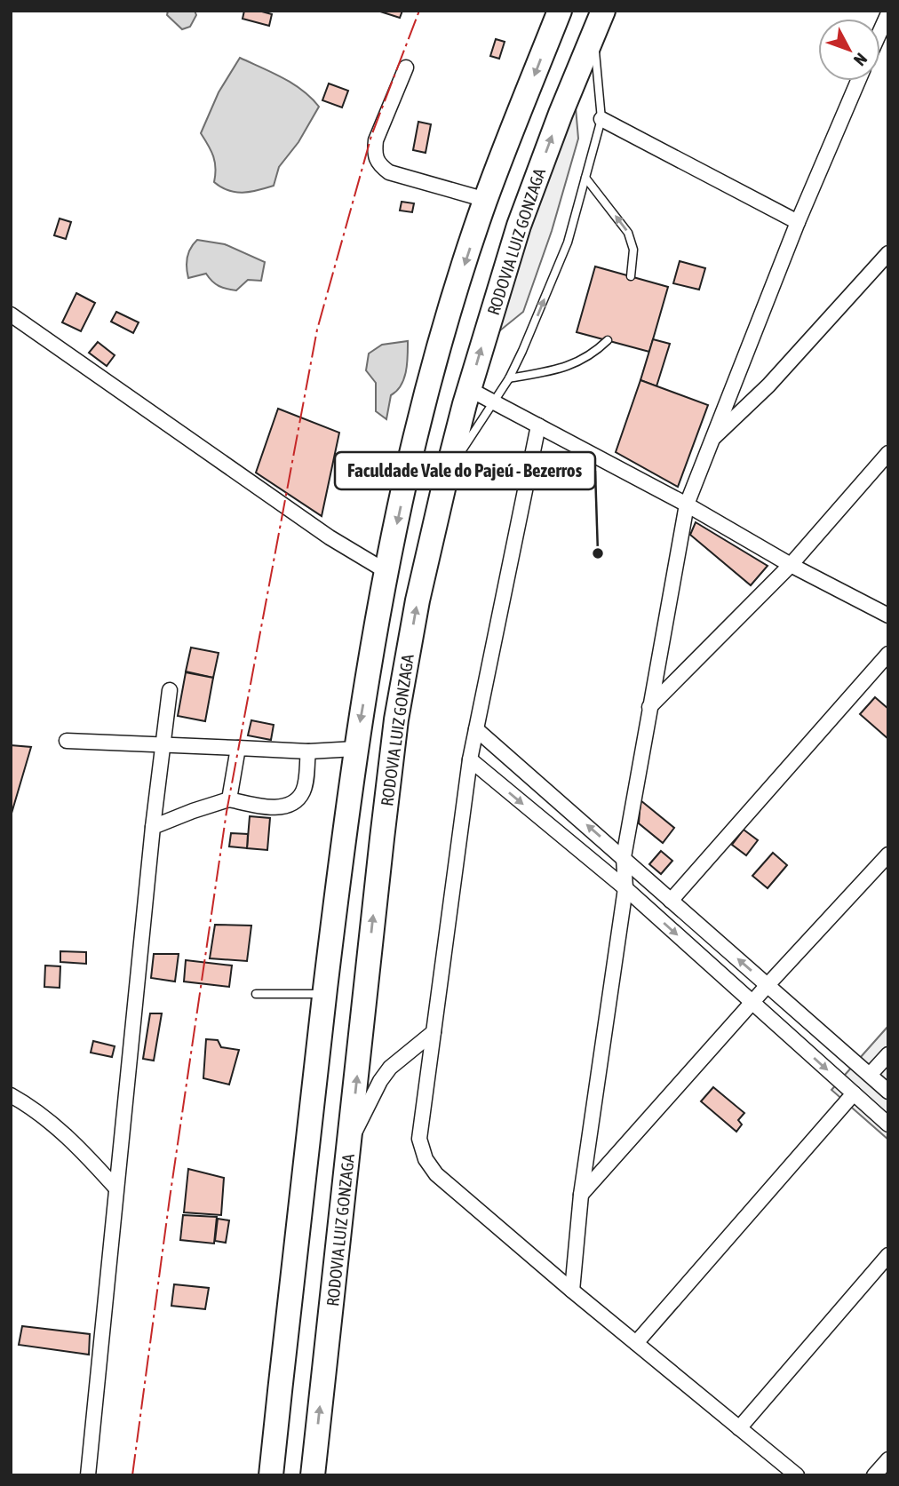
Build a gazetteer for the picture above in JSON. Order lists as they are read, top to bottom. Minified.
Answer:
{"streets":{"highway":["RODOVIA LUIZ GONZAGA"]},"places":["Faculdade Vale do Pajeú - Bezerros"],"north":"bottom right"}
